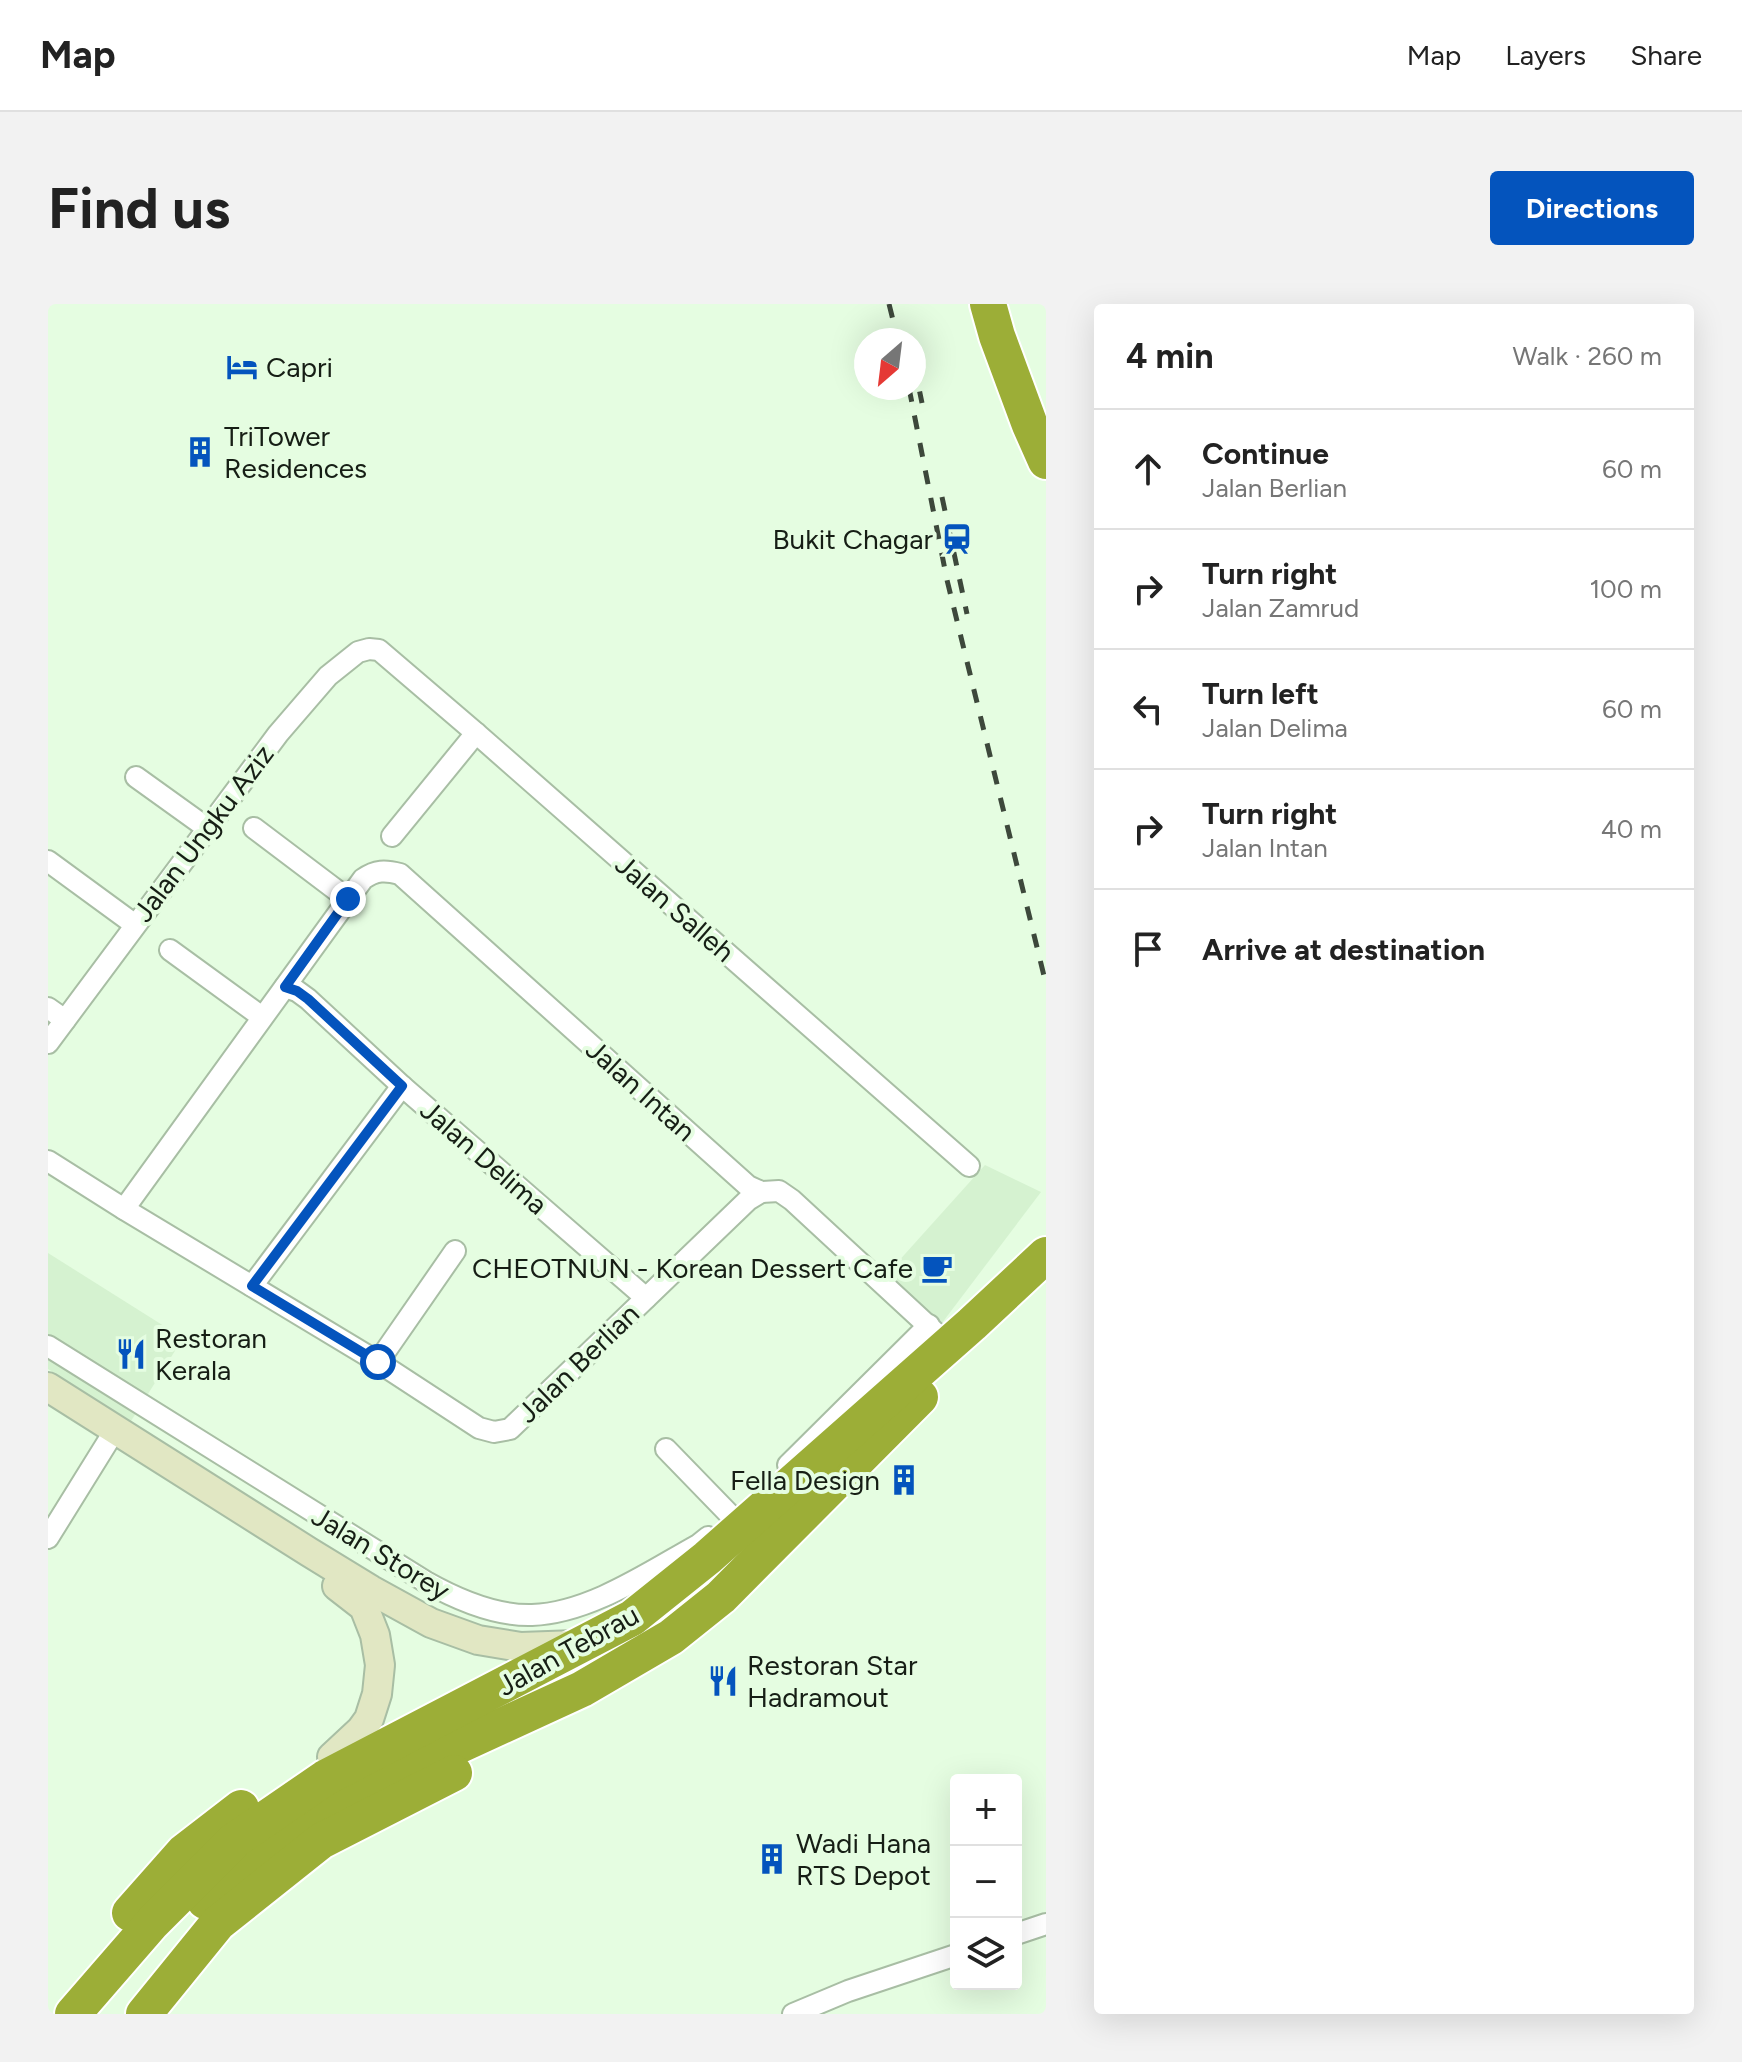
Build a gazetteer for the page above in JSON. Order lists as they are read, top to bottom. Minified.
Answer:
{"streets":{"highway":["Jalan Tebrau"],"main road":["Jalan Storey"],"street":["Jalan Ungku Aziz","Jalan Salleh","Jalan Intan","Jalan Delima","Jalan Berlian"]},"crossings":[["Jalan Ungku Aziz","Jalan Salleh"],["Jalan Intan","Jalan Delima"],["Jalan Intan","Jalan Berlian"],["Jalan Delima","Jalan Berlian"],["Jalan Storey","Jalan Tebrau"]],"places":{"hotel":["Capri"],"building":["TriTower Residences","Fella Design","Wadi Hana RTS Depot"],"station":["Bukit Chagar"],"cafe":["CHEOTNUN - Korean Dessert Cafe"],"restaurant":["Restoran Kerala","Restoran Star Hadramout"]},"north":"bottom left","page":{"header":"Map","nav":["Map","Layers","Share"],"buttons":"Directions","title":"Find us","heading":["4 min","Walk · 260 m"],"list":[["Continue","Jalan Berlian","60 m"],["Turn right","Jalan Zamrud","100 m"],["Turn left","Jalan Delima","60 m"],["Turn right","Jalan Intan","40 m"],"Arrive at destination"],"map_buttons":["+","−"]}}
